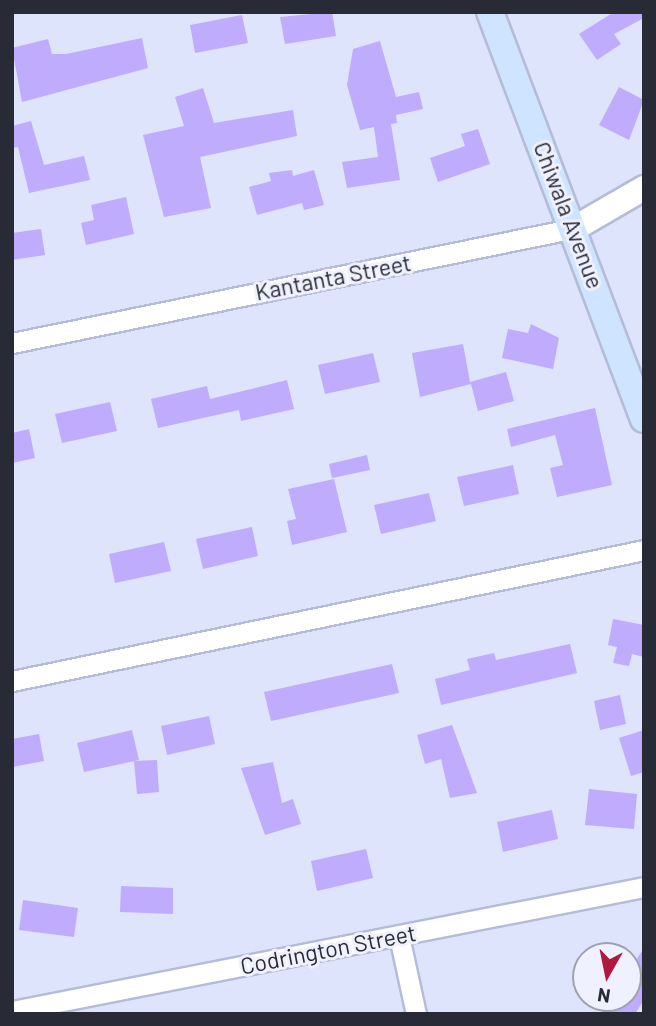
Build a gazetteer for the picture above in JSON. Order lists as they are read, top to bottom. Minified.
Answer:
{"streets":{"main road":["Chiwala Avenue"],"street":["Kantanta Street","Codrington Street"]},"crossings":[["Chiwala Avenue","Kantanta Street"]],"north":"bottom"}
